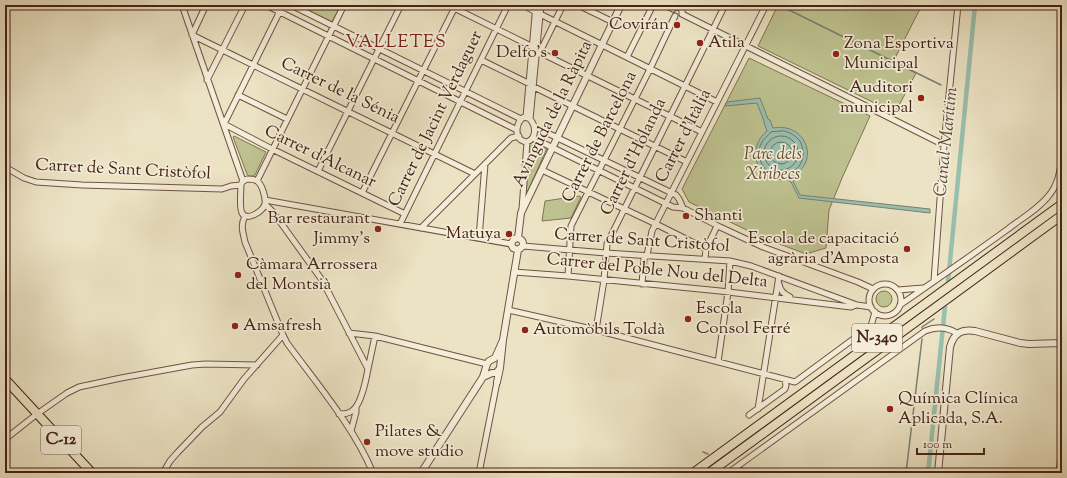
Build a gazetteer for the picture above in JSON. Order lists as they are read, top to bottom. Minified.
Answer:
{"streets":{"main road":["N-340","C-12"],"street":["Carrer de la Sénia","Avinguda de la Ràpita","Carrer de Jacint Verdaguer","Carrer d'Itàlia","Carrer de Barcelona","Carrer d'Alcanar","Carrer d'Holanda","Carrer de Sant Cristòfol","Carrer del Poble Nou del Delta"]},"crossings":[["Carrer de la Sénia","Carrer de Jacint Verdaguer"],["Avinguda de la Ràpita","Carrer de Sant Cristòfol"],["Carrer de Jacint Verdaguer","Carrer d'Alcanar"],["Carrer d'Itàlia","Carrer de Sant Cristòfol"],["Carrer d'Itàlia","Carrer del Poble Nou del Delta"],["Carrer de Barcelona","Carrer de Sant Cristòfol"],["Carrer de Barcelona","Carrer del Poble Nou del Delta"],["Carrer d'Holanda","Carrer de Sant Cristòfol"],["Carrer d'Holanda","Carrer del Poble Nou del Delta"],["Carrer de Sant Cristòfol","Carrer del Poble Nou del Delta"]],"districts":["VALLETES"],"water":["Canal Marítim"],"parks":["Parc dels Xiribecs"],"places":["Covirán","Atila","Delfo's","Zona Esportiva Municipal","Auditori municipal","Shanti","Bar restaurant Jimmy's","Matuya","Escola de capacitació agrària d'Amposta","Càmara Arrossera del Montsià","Escola Consol Ferré","Amsafresh","Automòbils Toldà","Química Clínica Aplicada, S.A.","Pilates & move studio"],"scale_bar":"100 m"}
